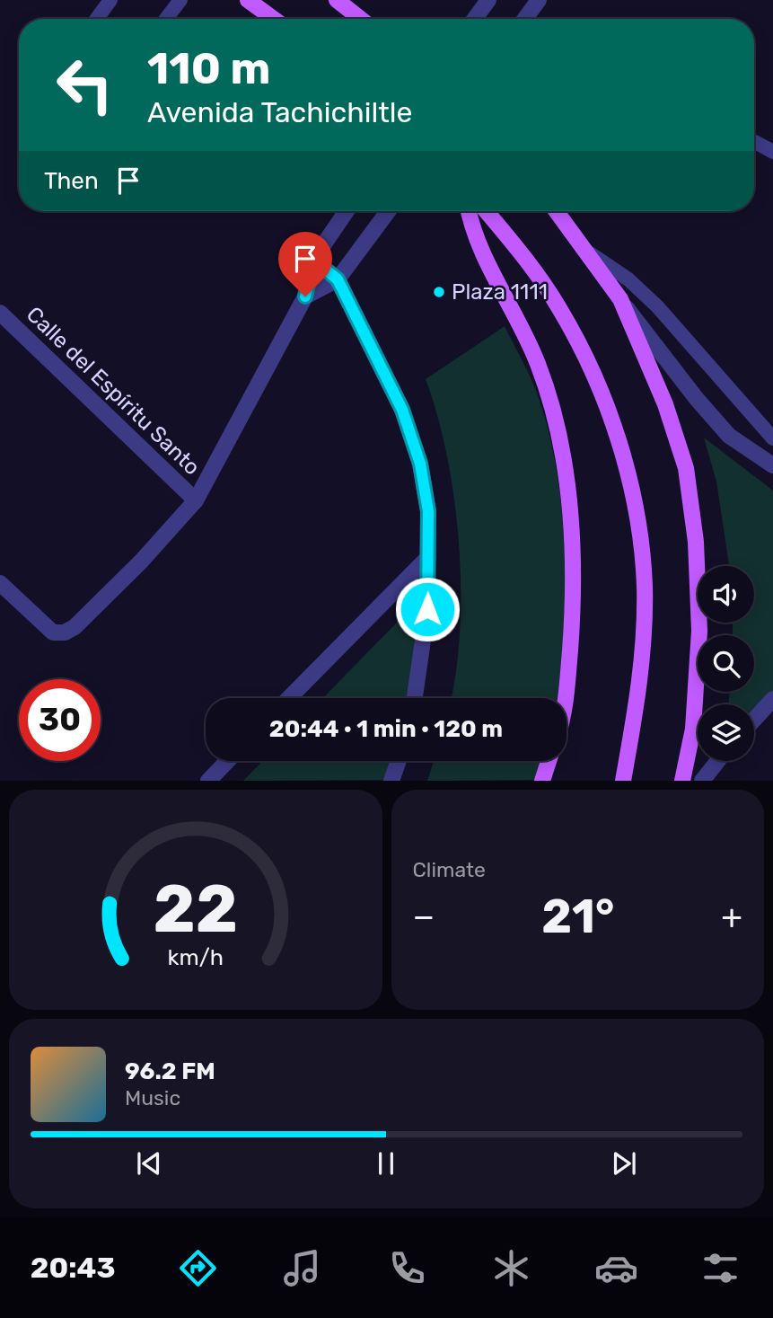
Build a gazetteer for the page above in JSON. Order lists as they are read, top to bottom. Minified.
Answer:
{"streets":{"street":["Calle del Espíritu Santo"]},"places":["Plaza 1111"],"page":{"turn":["110 m","Avenida Tachichiltle"],"then":"Then","limit":"30","trip":"20:44 · 1 min · 120 m","tile":"Climate","heat":["−","21°","+"],"song":["96.2 FM","Music"],"tabs":"20:43","gauge":["22","km/h"]}}
